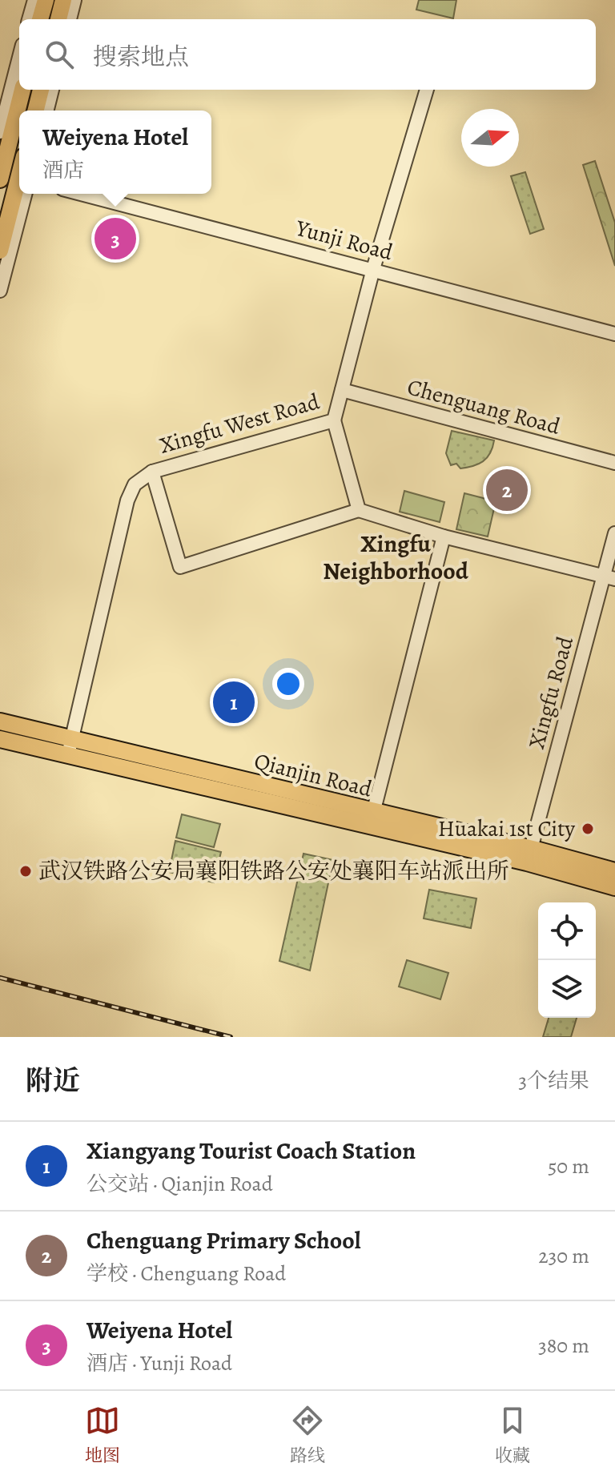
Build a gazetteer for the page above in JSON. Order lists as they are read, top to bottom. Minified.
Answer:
{"streets":{"main road":["Qianjin Road"],"street":["Yunji Road","Chenguang Road","Xingfu West Road","Xingfu Road"]},"crossings":[["Yunji Road","Xingfu West Road"],["Chenguang Road","Xingfu West Road"],["Xingfu West Road","Qianjin Road"],["Xingfu Road","Qianjin Road"]],"districts":["Xingfu Neighborhood"],"places":["Huakai 1st City","武汉铁路公安局襄阳铁路公安处襄阳车站派出所"],"north":"right","page":{"search":"搜索地点","popup":["Weiyena Hotel","酒店"],"pins":["3","2","1"],"heading":["附近","3个结果"],"list":[{"mark":"1","name":"Xiangyang Tourist Coach Station","note":"公交站 · Qianjin Road","value":"50 m"},{"mark":"2","name":"Chenguang Primary School","note":"学校 · Chenguang Road","value":"230 m"},{"mark":"3","name":"Weiyena Hotel","note":"酒店 · Yunji Road","value":"380 m"}],"nav":["地图","路线","收藏"]}}
